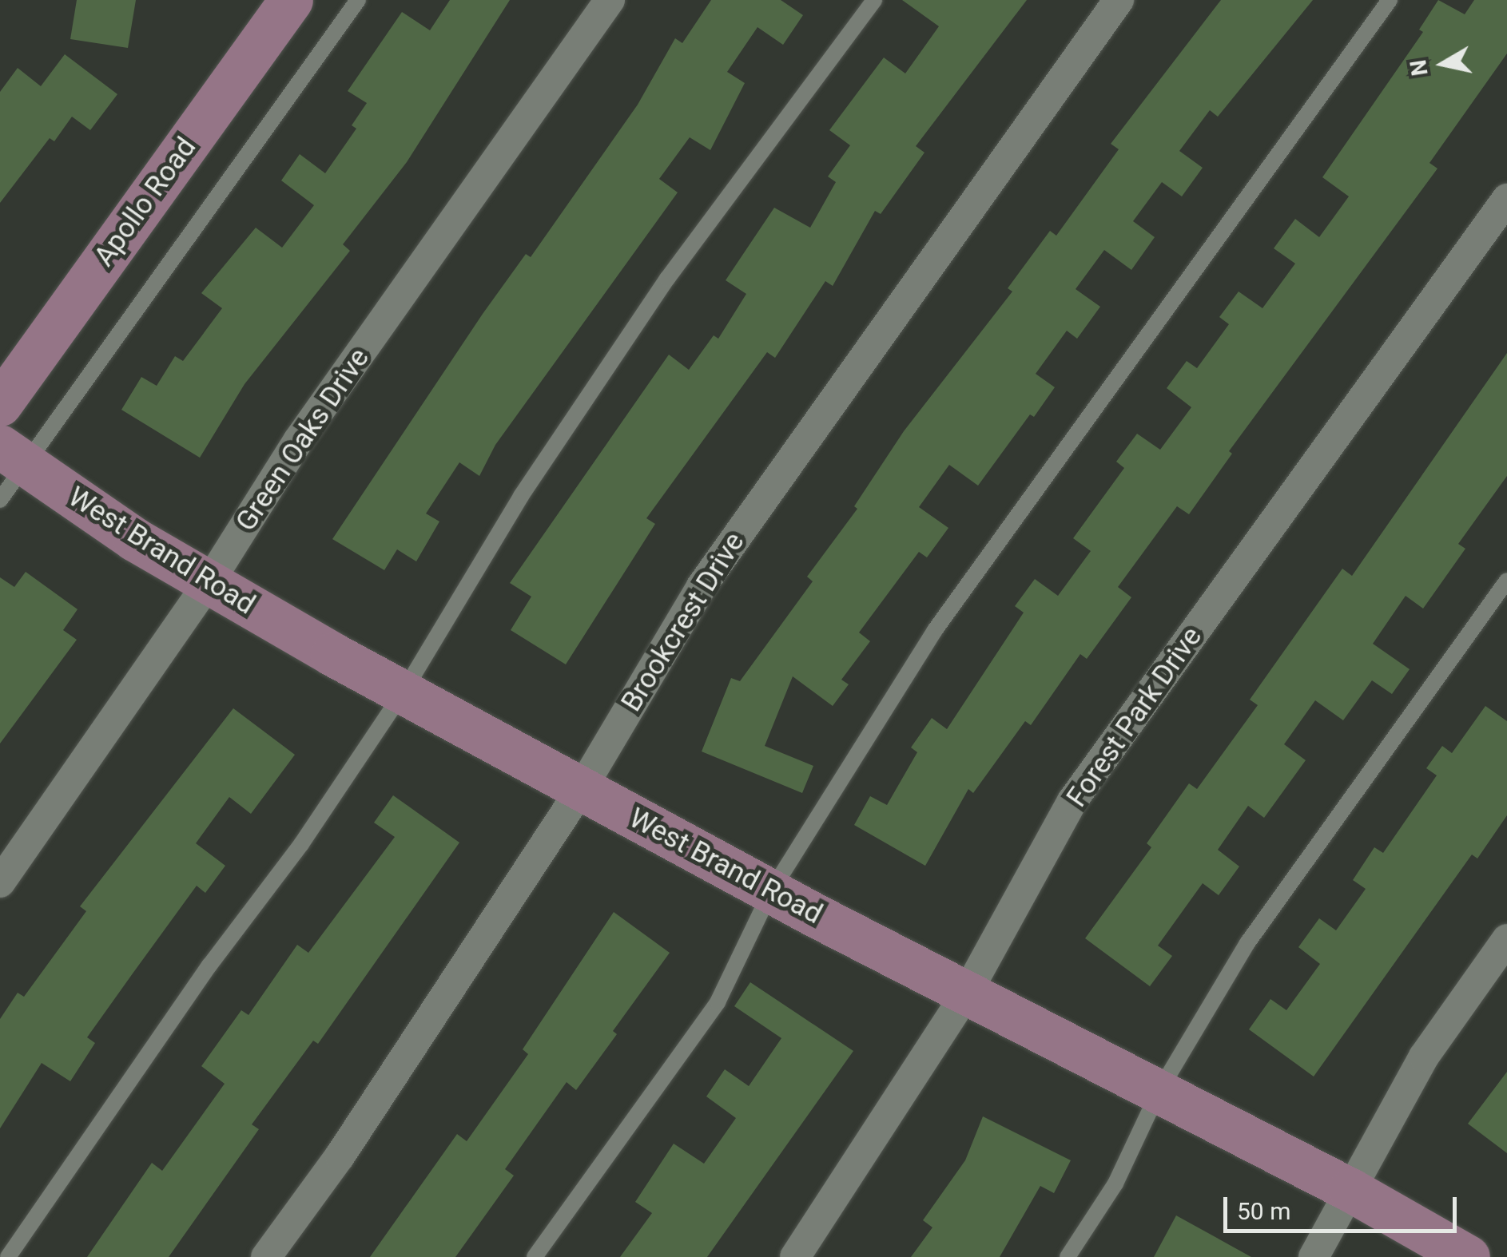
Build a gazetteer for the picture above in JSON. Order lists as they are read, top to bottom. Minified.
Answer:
{"streets":{"street":["Apollo Road","Green Oaks Drive","West Brand Road","Brookcrest Drive","Forest Park Drive"]},"crossings":[["Green Oaks Drive","West Brand Road"],["West Brand Road","Brookcrest Drive"],["West Brand Road","Forest Park Drive"]],"scale_bar":"50 m","north":"left"}
